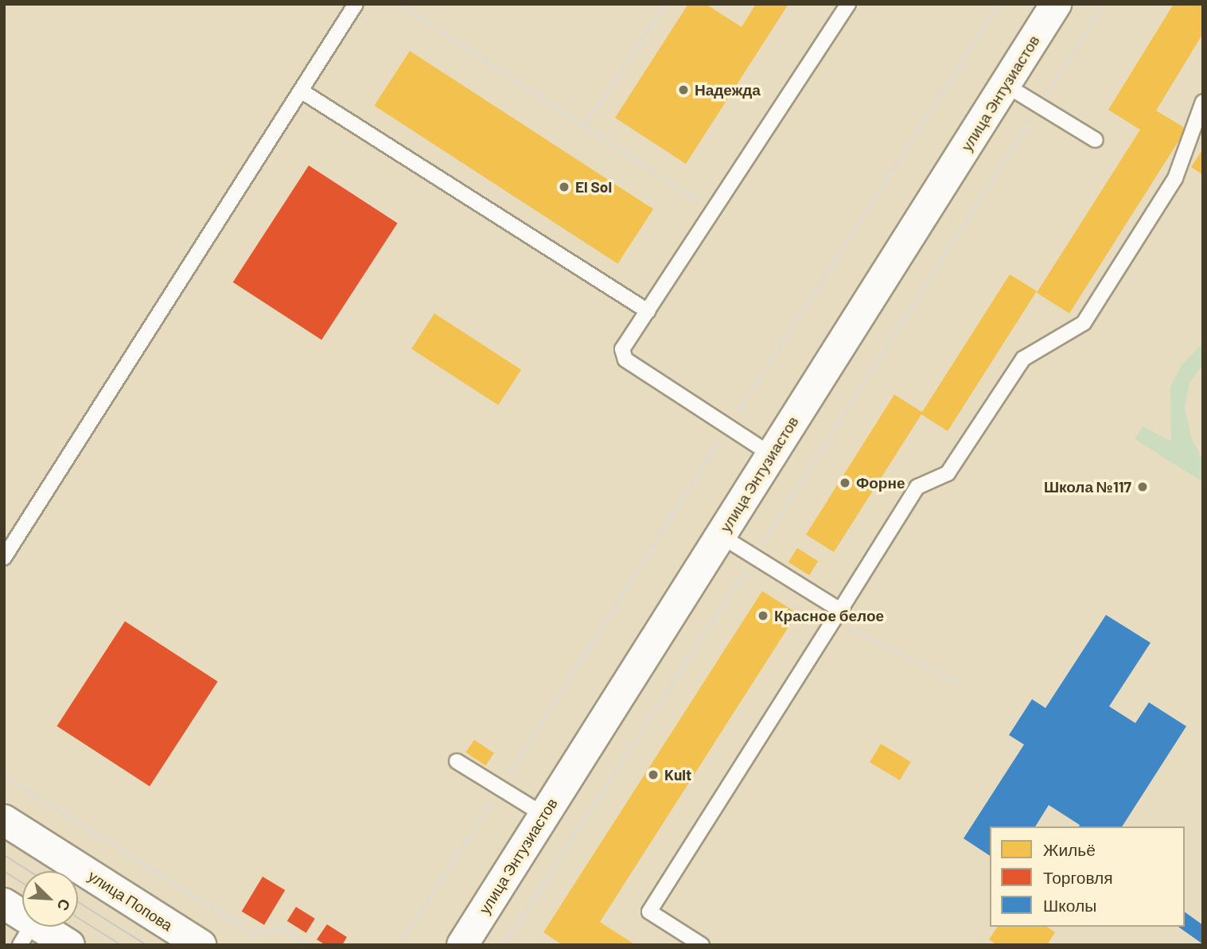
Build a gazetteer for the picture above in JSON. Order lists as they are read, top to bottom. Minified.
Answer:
{"streets":{"street":["улица Энтузиастов","улица Попова"]},"places":["Надежда","El Sol","Форне","Школа №117","Красное белое","Kult"],"legend":["Жильё","Торговля","Школы"],"north":"bottom right"}
